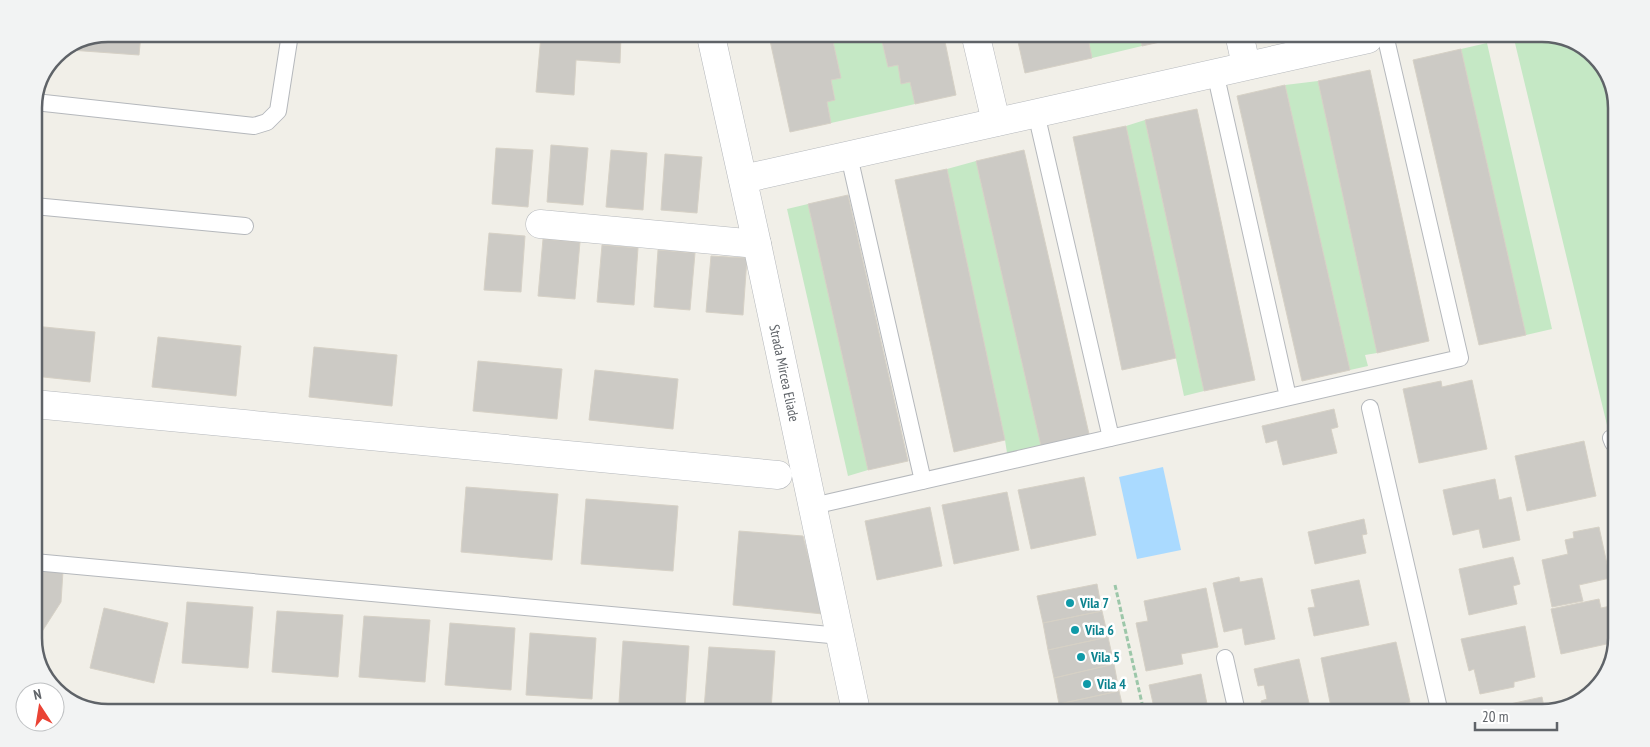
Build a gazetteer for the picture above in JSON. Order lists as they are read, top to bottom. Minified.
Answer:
{"streets":{"street":["Strada Mircea Eliade"]},"places":["Vila 7","Vila 6","Vila 5","Vila 4"],"scale_bar":"20 m","north":"top"}
